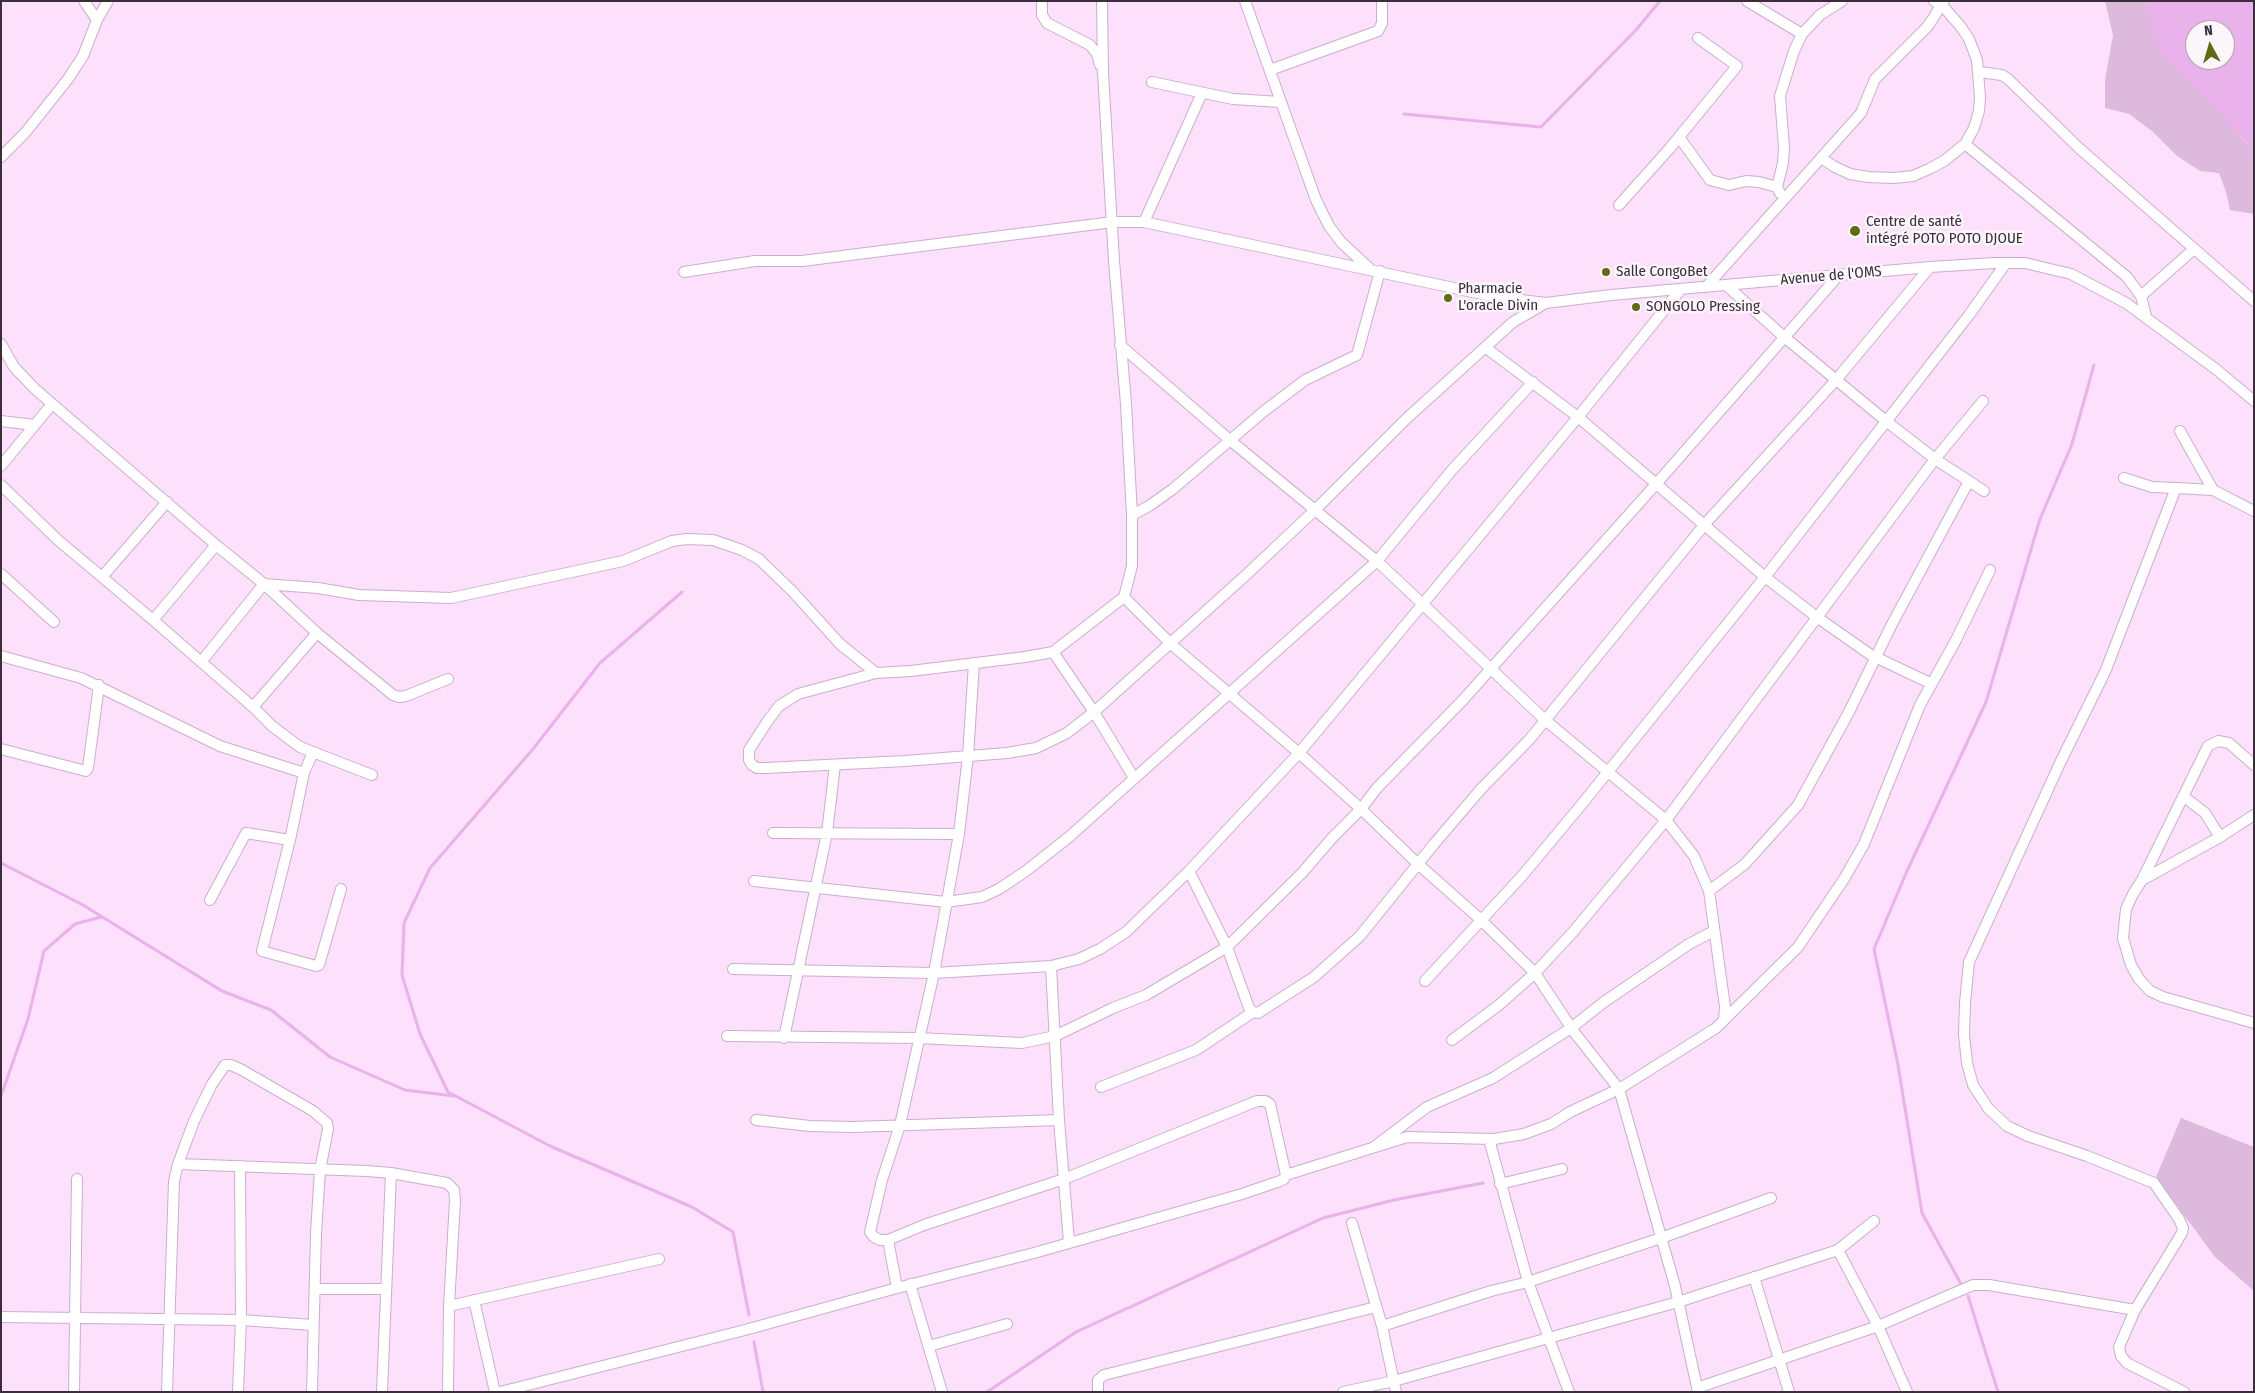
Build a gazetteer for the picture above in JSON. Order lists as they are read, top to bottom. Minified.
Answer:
{"streets":{"street":["Avenue de l'OMS"]},"places":["Centre de santé intégré POTO POTO DJOUE","Salle CongoBet","Pharmacie L'oracle Divin","SONGOLO Pressing"],"north":"top"}
